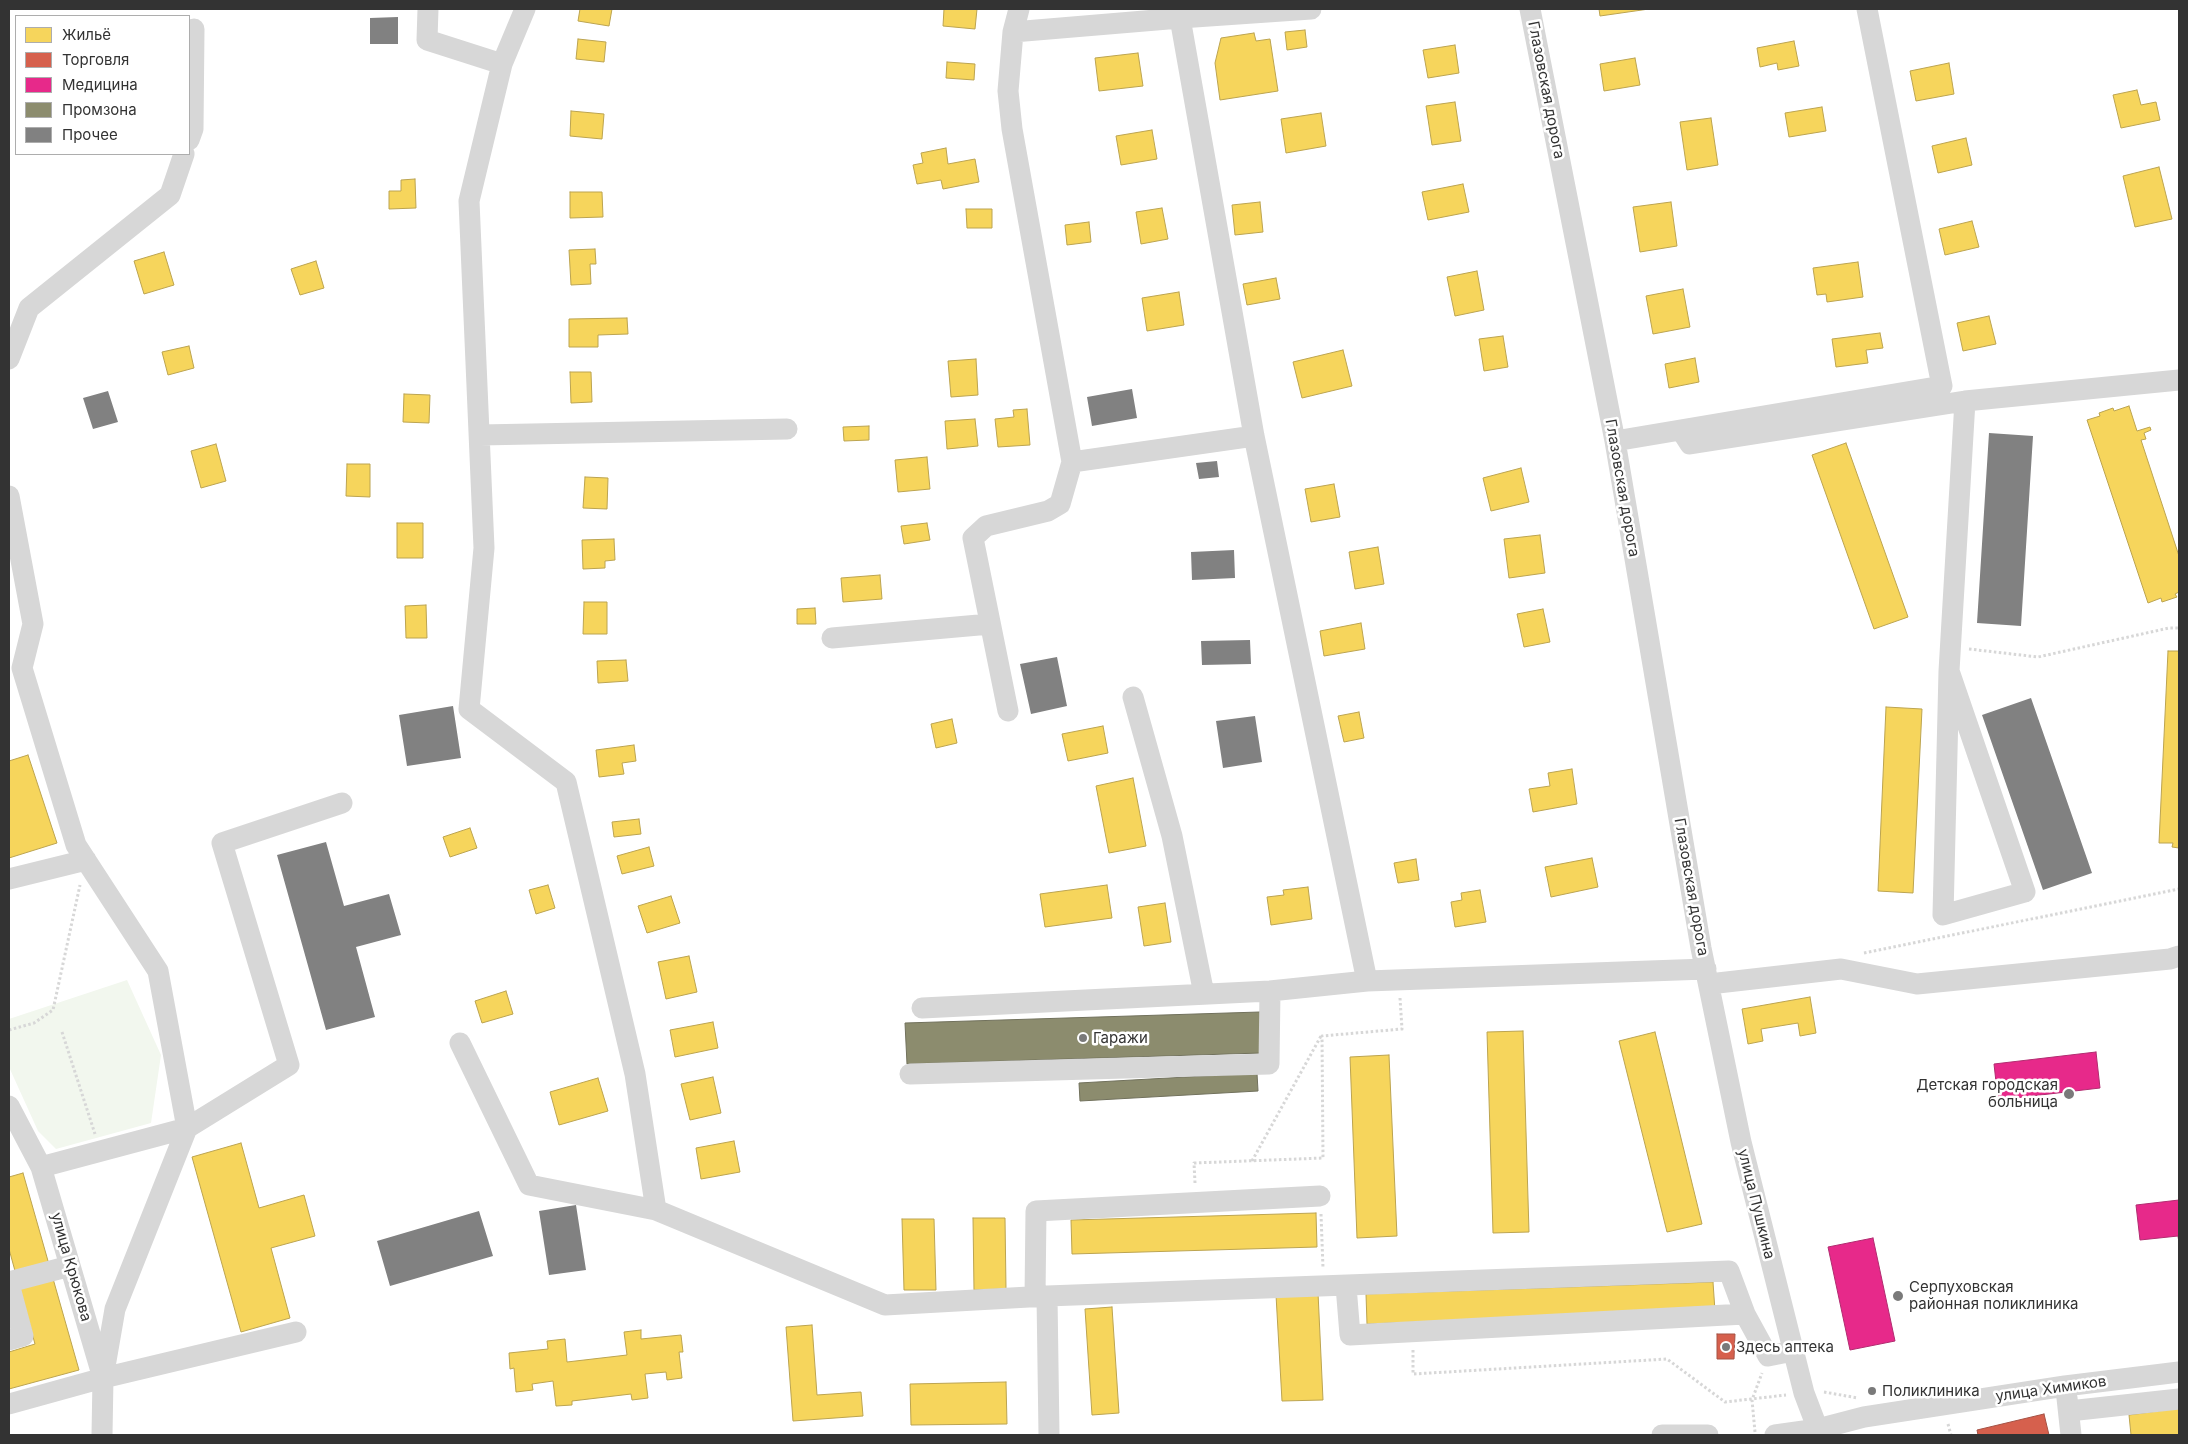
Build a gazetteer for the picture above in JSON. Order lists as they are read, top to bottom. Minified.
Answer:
{"streets":{"street":["Глазовская дорога","улица Пушкина","улица Крюкова","улица Химиков"]},"crossings":[["Глазовская дорога","улица Пушкина"],["улица Пушкина","улица Химиков"]],"places":["Гаражи","Детская городская больница","Серпуховская районная поликлиника","Здесь аптека","Поликлиника"],"legend":["Жильё","Торговля","Медицина","Промзона","Прочее"]}
